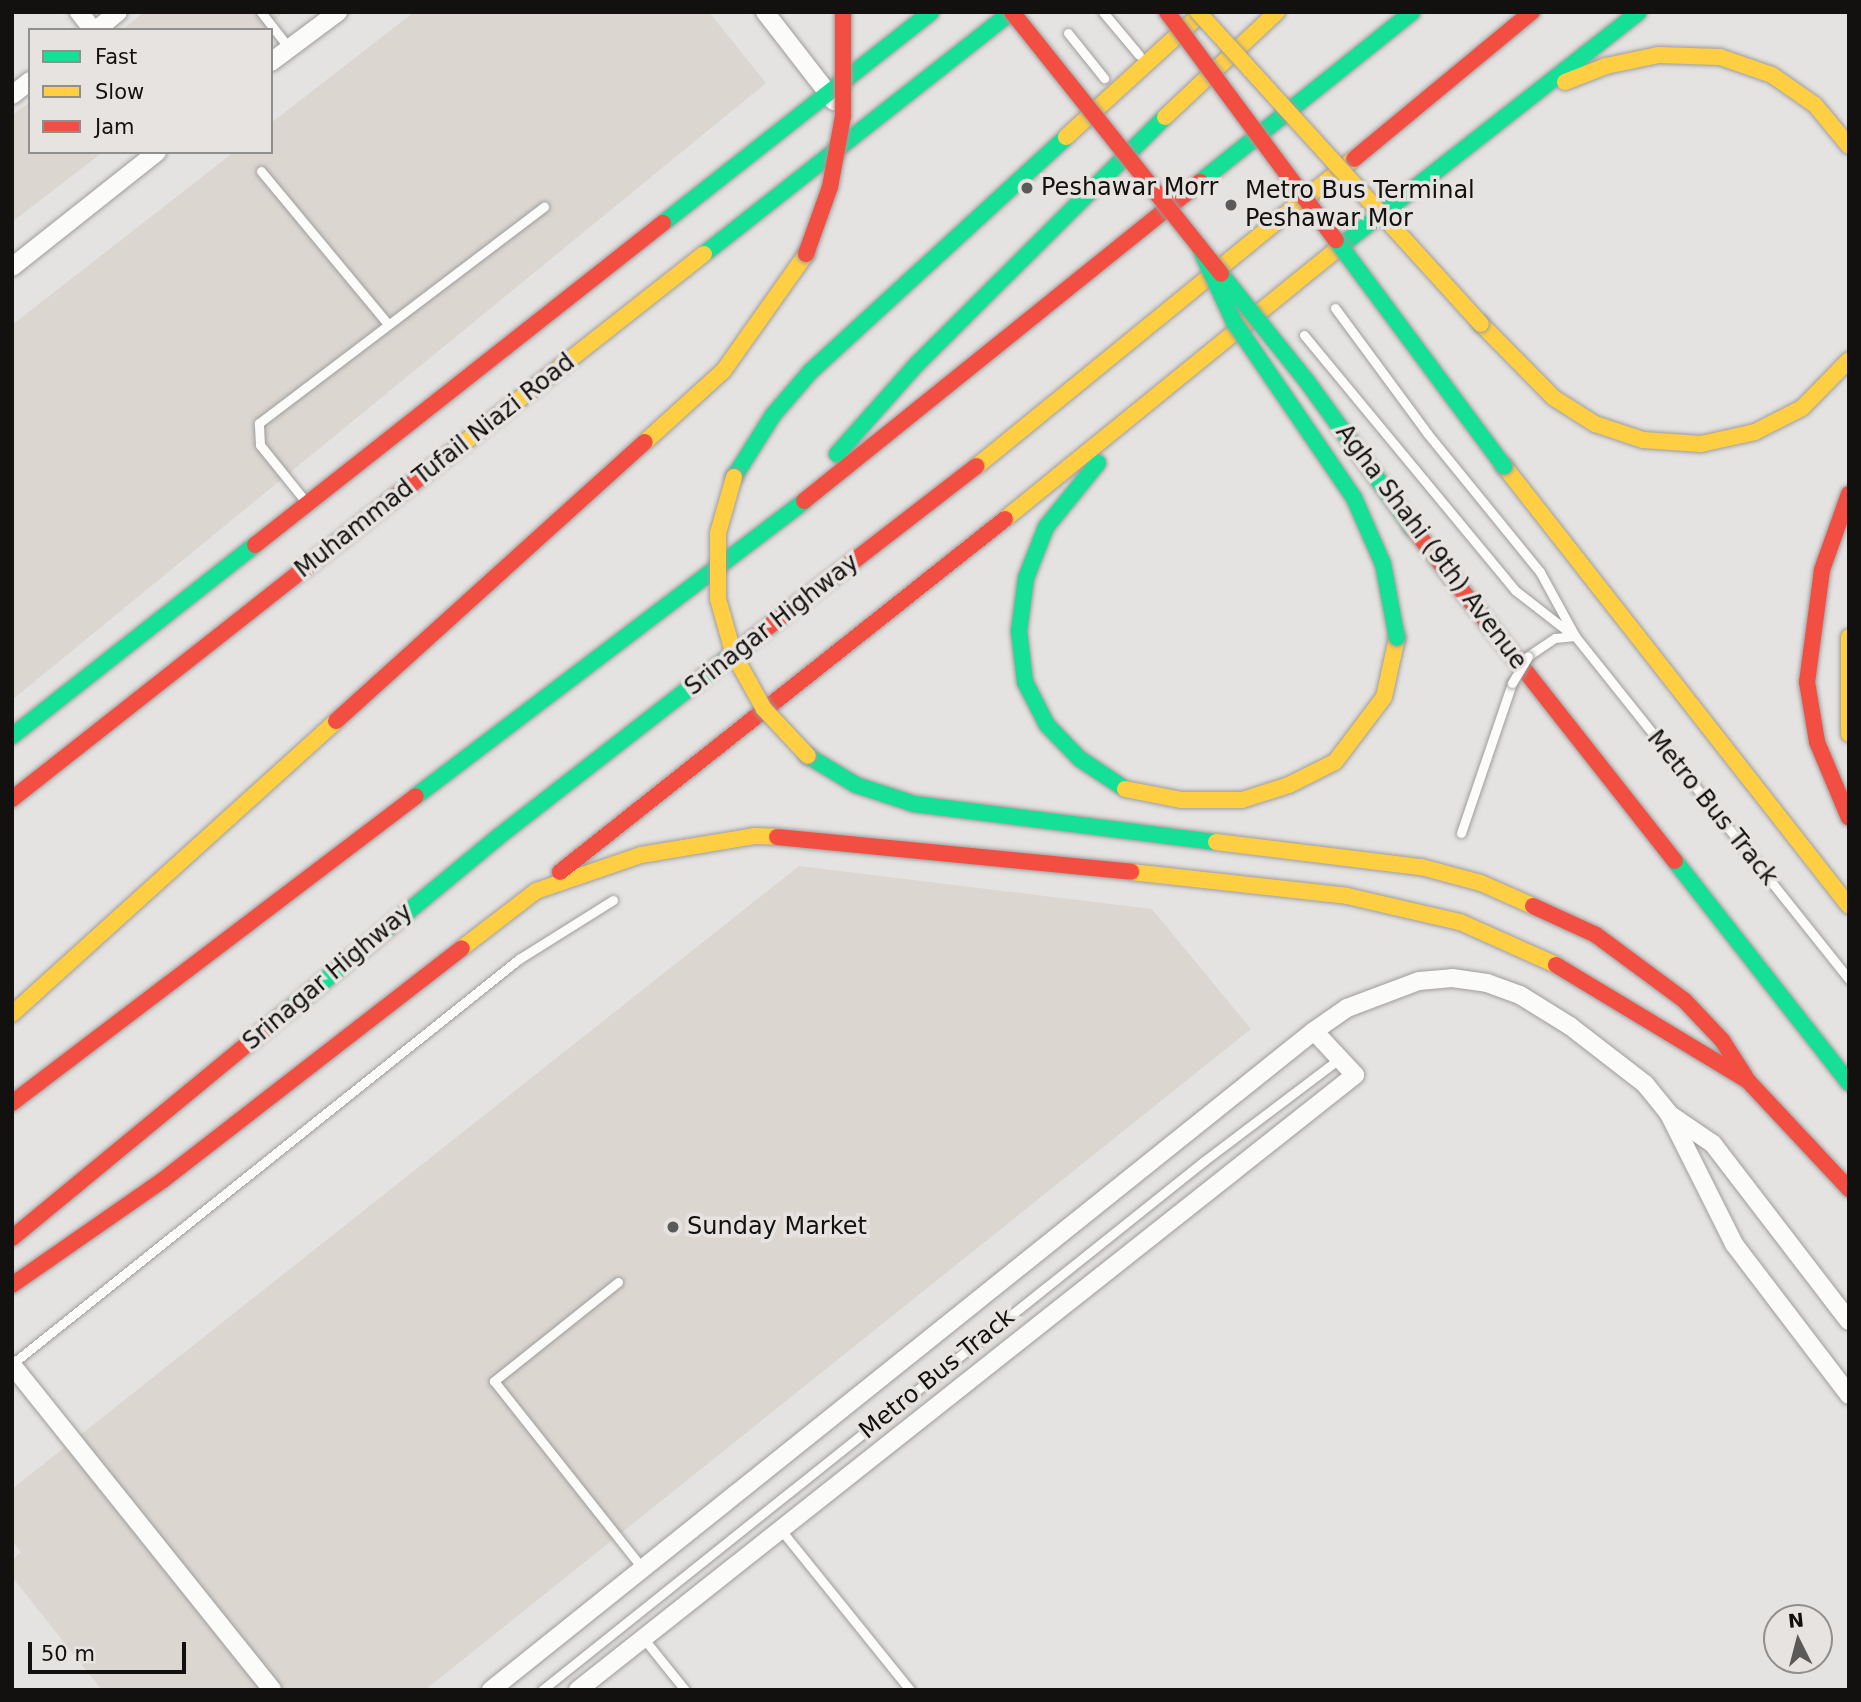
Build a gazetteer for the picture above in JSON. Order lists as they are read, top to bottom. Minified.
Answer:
{"streets":{"main road":["Muhammad Tufail Niazi Road","Agha Shahi (9th) Avenue","Srinagar Highway"],"lane":["Metro Bus Track"]},"crossings":[["Muhammad Tufail Niazi Road","Agha Shahi (9th) Avenue"]],"places":["Peshawar Morr","Metro Bus Terminal Peshawar Mor","Sunday Market"],"legend":["Fast","Slow","Jam"],"scale_bar":"50 m","north":"top"}
